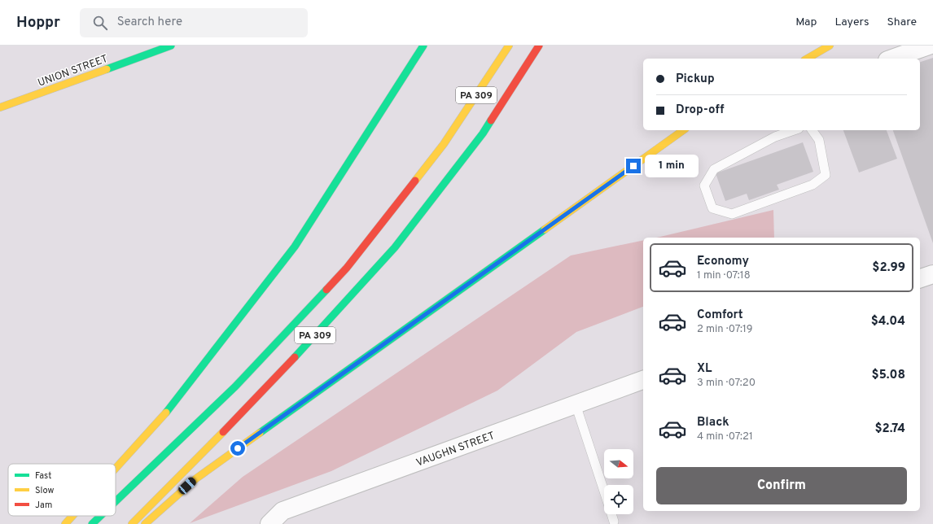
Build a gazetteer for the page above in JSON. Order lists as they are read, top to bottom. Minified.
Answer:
{"streets":{"main road":["UNION STREET","PA 309"],"street":["VAUGHN STREET"]},"legend":["Fast","Slow","Jam"],"north":"right","page":{"header":"Hoppr","search":"Search here","nav":["Map","Layers","Share"],"banner":["Pickup","Drop-off"],"bubble":"1 min","list":[{"name":"Economy","note":"1 min · 07:18","value":"$2.99"},{"name":"Comfort","note":"2 min · 07:19","value":"$4.04"},{"name":"XL","note":"3 min · 07:20","value":"$5.08"},{"name":"Black","note":"4 min · 07:21","value":"$2.74"}],"buttons":"Confirm"}}
